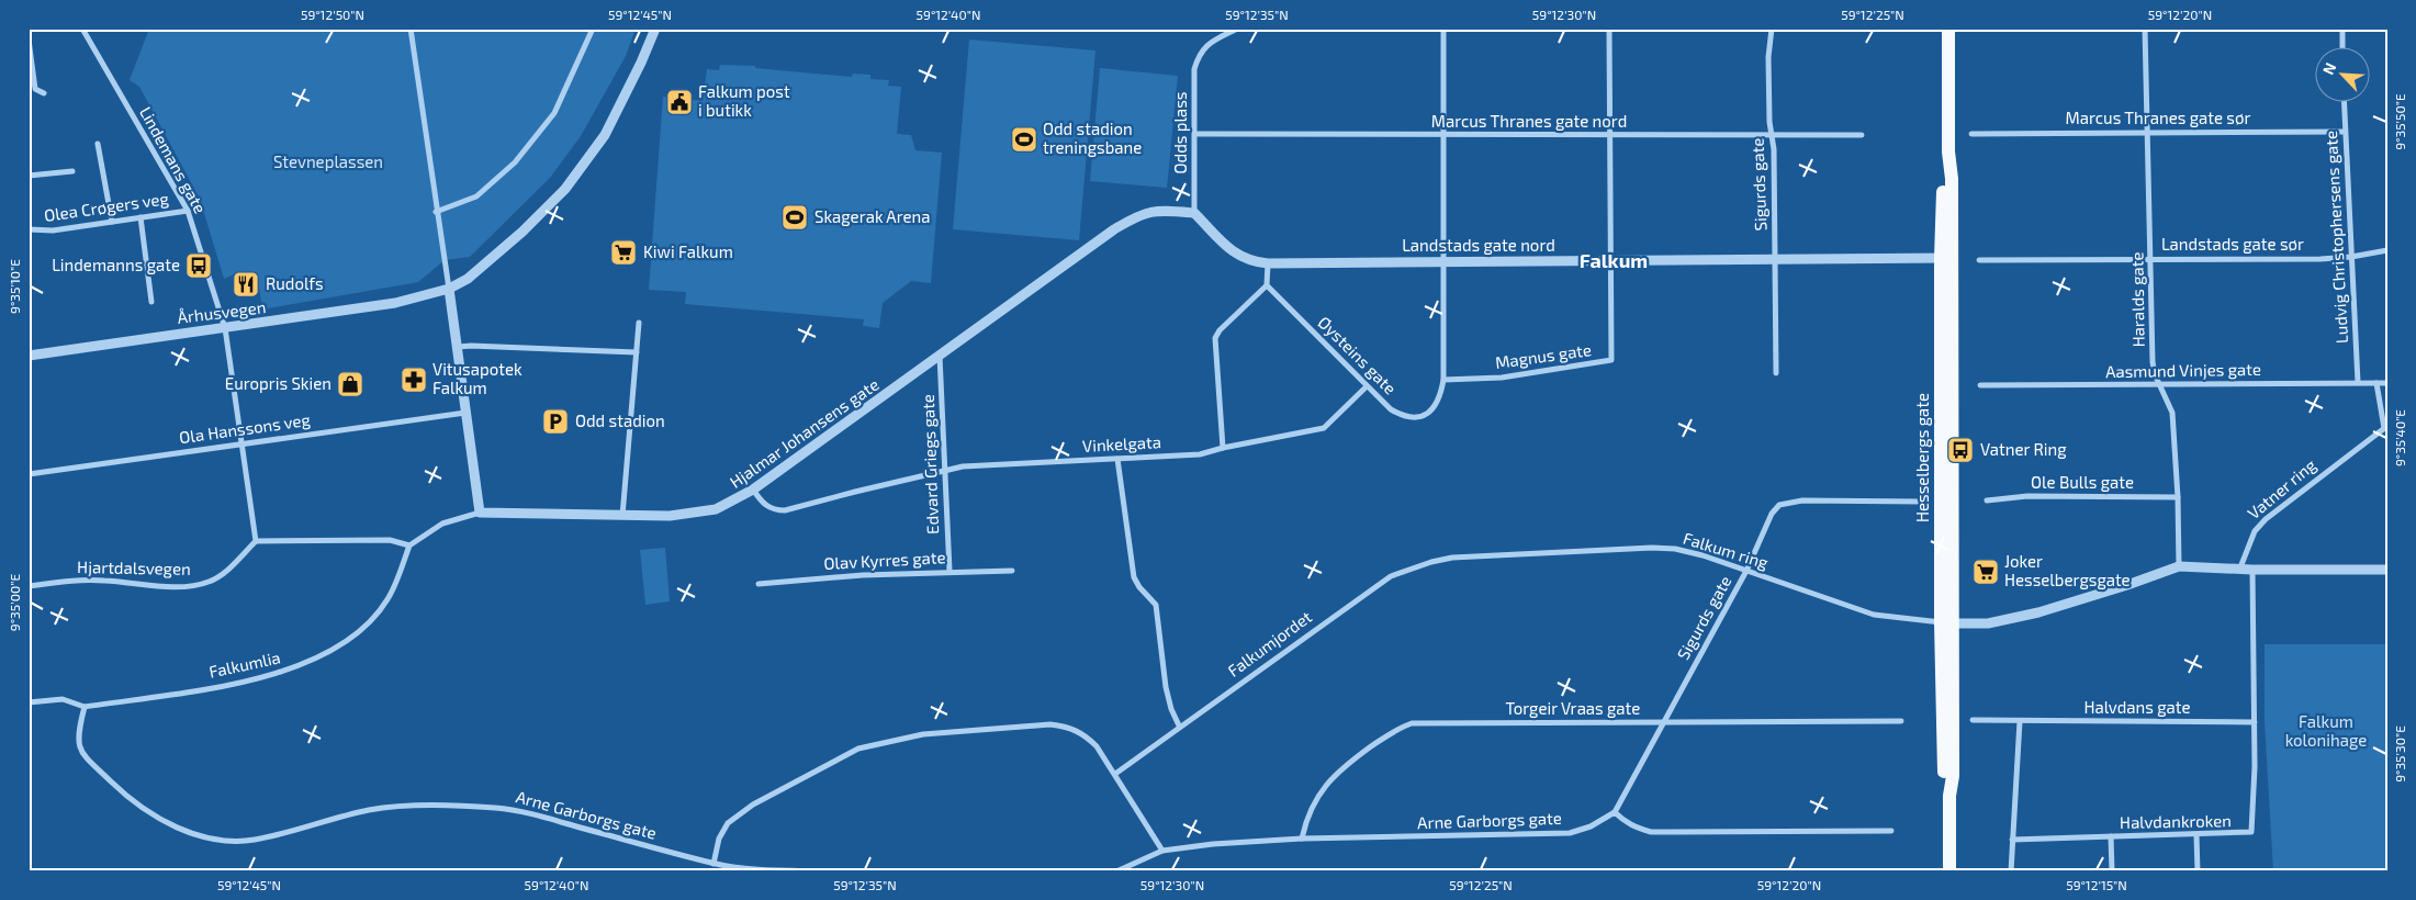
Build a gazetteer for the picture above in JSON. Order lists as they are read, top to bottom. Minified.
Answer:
{"streets":{"main road":["Hesselbergs gate"],"street":["Marcus Thranes gate sør","Marcus Thranes gate nord","Odds plass","Lindemans gate","Sigurds gate","Olea Crøgers veg","Ludvig Christophersens gate","Landstads gate sør","Landstads gate nord","Haralds gate","Århusvegen","Øysteins gate","Magnus gate","Aasmund Vinjes gate","Ola Hanssons veg","Hjalmar Johansens gate","Vinkelgata","Edvard Griegs gate","Ole Bulls gate","Vatner ring","Falkum ring","Olav Kyrres gate","Hjartdalsvegen","Falkumjordet","Falkumlia","Halvdans gate","Torgeir Vraas gate","Arne Garborgs gate","Halvdankroken"]},"crossings":[["Marcus Thranes gate sør","Ludvig Christophersens gate"],["Marcus Thranes gate sør","Haralds gate"],["Marcus Thranes gate nord","Odds plass"],["Marcus Thranes gate nord","Sigurds gate"],["Marcus Thranes gate nord","Øysteins gate"],["Marcus Thranes gate nord","Magnus gate"],["Odds plass","Hjalmar Johansens gate"],["Lindemans gate","Olea Crøgers veg"],["Lindemans gate","Århusvegen"],["Lindemans gate","Ola Hanssons veg"],["Lindemans gate","Hjartdalsvegen"],["Sigurds gate","Landstads gate nord"],["Sigurds gate","Falkum ring"],["Sigurds gate","Torgeir Vraas gate"],["Sigurds gate","Arne Garborgs gate"],["Ludvig Christophersens gate","Landstads gate sør"],["Ludvig Christophersens gate","Aasmund Vinjes gate"],["Landstads gate sør","Haralds gate"],["Landstads gate nord","Øysteins gate"],["Landstads gate nord","Magnus gate"],["Landstads gate nord","Hesselbergs gate"],["Haralds gate","Aasmund Vinjes gate"],["Haralds gate","Ole Bulls gate"],["Øysteins gate","Magnus gate"],["Øysteins gate","Vinkelgata"],["Hjalmar Johansens gate","Vinkelgata"],["Hjalmar Johansens gate","Edvard Griegs gate"],["Hjalmar Johansens gate","Falkumlia"],["Vinkelgata","Edvard Griegs gate"],["Hesselbergs gate","Falkum ring"],["Edvard Griegs gate","Olav Kyrres gate"],["Falkum ring","Falkumjordet"],["Falkumlia","Arne Garborgs gate"],["Halvdans gate","Halvdankroken"],["Torgeir Vraas gate","Arne Garborgs gate"]],"districts":["Falkum"],"parks":["Stevneplassen","Falkum kolonihage"],"places":{"public building":["Falkum post i butikk"],"sports":["Odd stadion treningsbane","Skagerak Arena"],"supermarket":["Kiwi Falkum","Joker Hesselbergsgate"],"bus stop":["Lindemanns gate","Vatner Ring"],"restaurant":["Rudolfs"],"pharmacy":["Vitusapotek Falkum"],"shop":["Europris Skien"],"parking":["Odd stadion"]},"north":"top left","coordinates":["59°12'50\"N","59°12'45\"N","59°12'40\"N","59°12'35\"N","59°12'30\"N","59°12'25\"N","59°12'20\"N","9°35'50\"E","9°35'10\"E","9°35'40\"E","9°35'00\"E","9°35'30\"E","59°12'15\"N"]}
